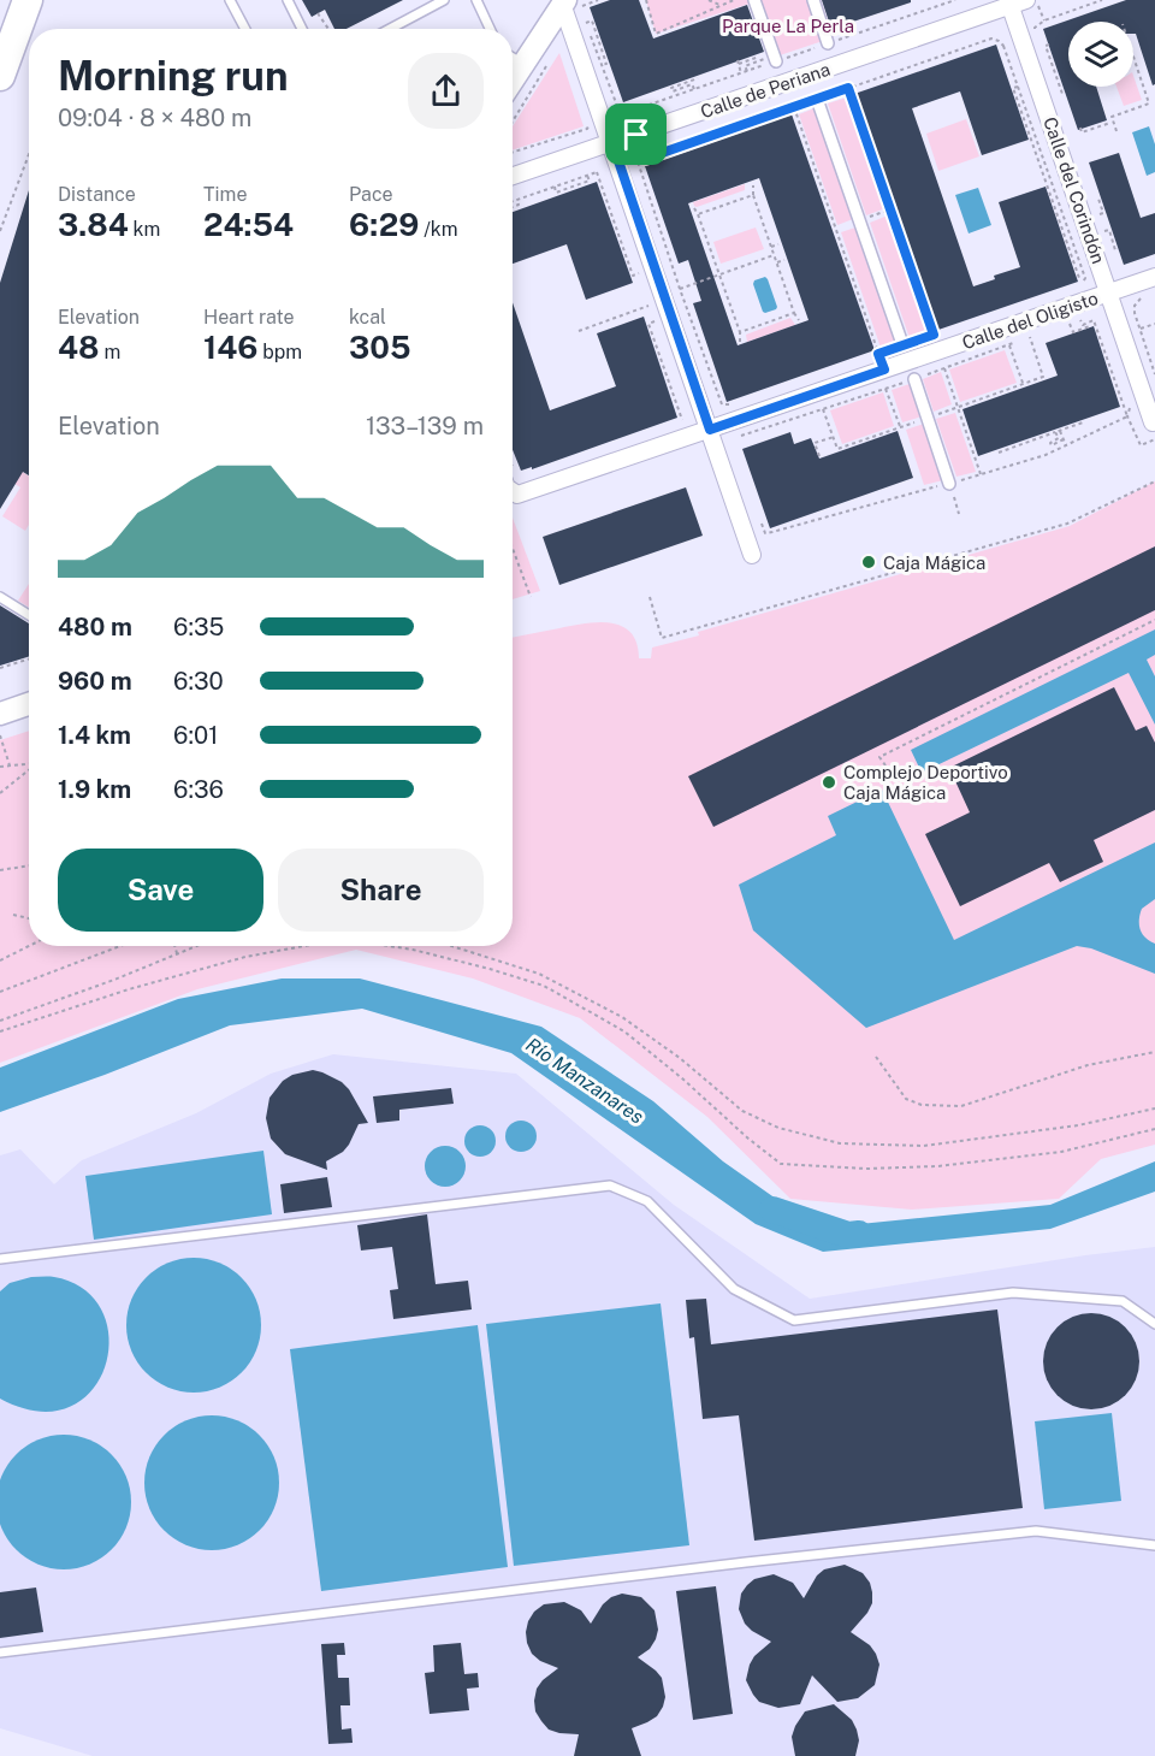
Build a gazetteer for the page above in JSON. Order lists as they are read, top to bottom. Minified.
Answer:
{"streets":{"street":["Calle de Periana","Calle del Corindón","Calle del Oligisto"]},"crossings":[["Calle de Periana","Calle del Corindón"],["Calle del Corindón","Calle del Oligisto"]],"water":["Río Manzanares"],"parks":["Parque La Perla"],"places":["Caja Mágica","Complejo Deportivo Caja Mágica"],"page":{"heading":["Morning run","09:04 · 8 × 480 m"],"stats":[["Distance","3.84 km"],["Time","24:54"],["Pace","6:29 /km"],["Elevation","48 m"],["Heart rate","146 bpm"],["kcal","305"]],"chart":["Elevation","133–139 m"],"list":[{"name":"480 m","note":"6:35"},{"name":"960 m","note":"6:30"},{"name":"1.4 km","note":"6:01"},{"name":"1.9 km","note":"6:36"}],"buttons":["Save","Share"]}}
